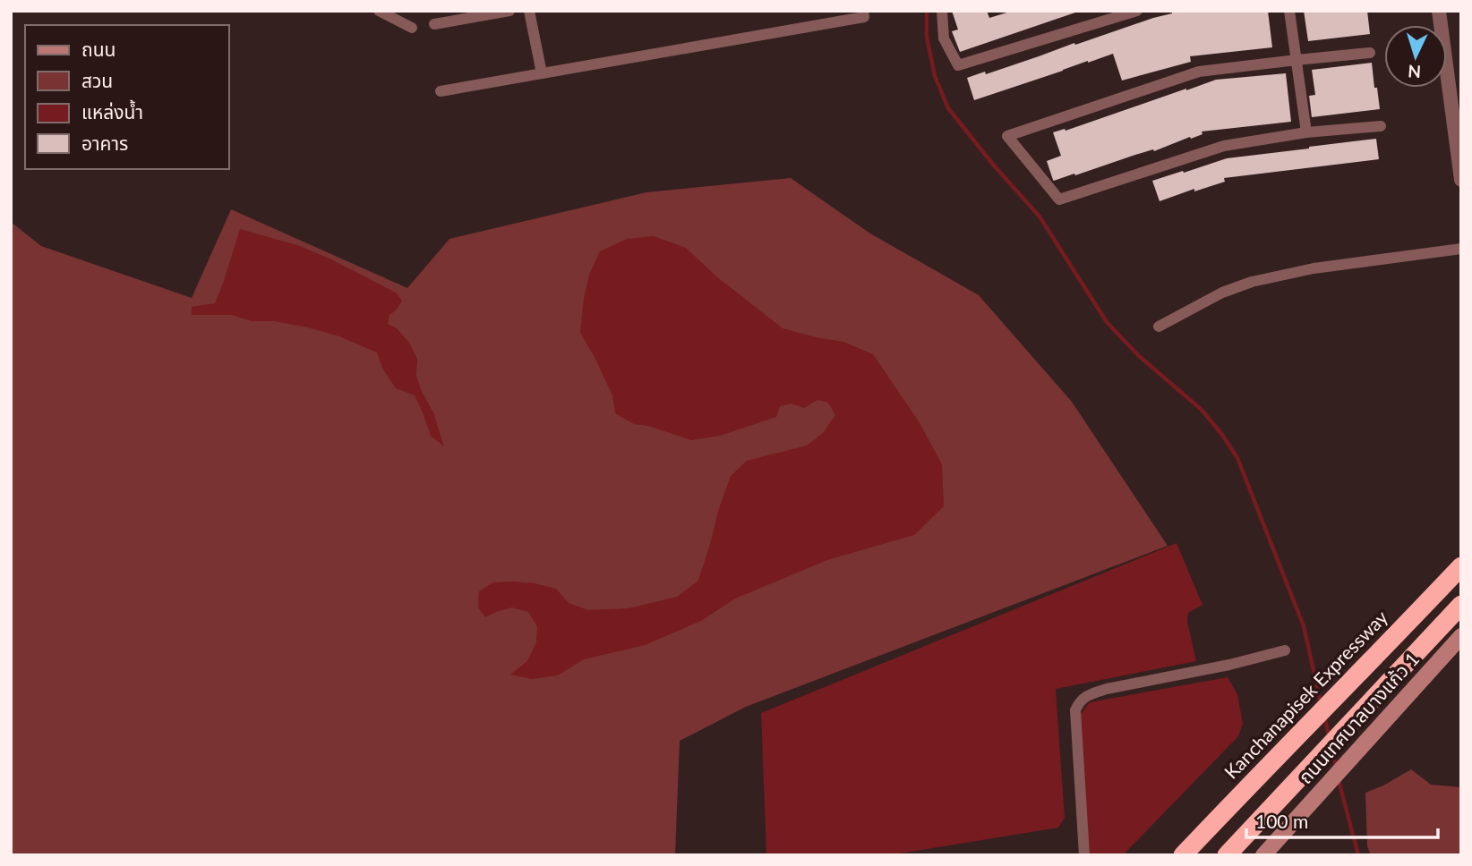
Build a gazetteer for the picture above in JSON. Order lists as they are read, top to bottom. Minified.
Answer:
{"streets":{"highway":["Kanchanapisek Expressway"],"main road":["ถนนเทศบาลบางแก้ว 1"]},"legend":["ถนน","สวน","แหล่งน้ำ","อาคาร"],"scale_bar":"100 m","north":"bottom"}
